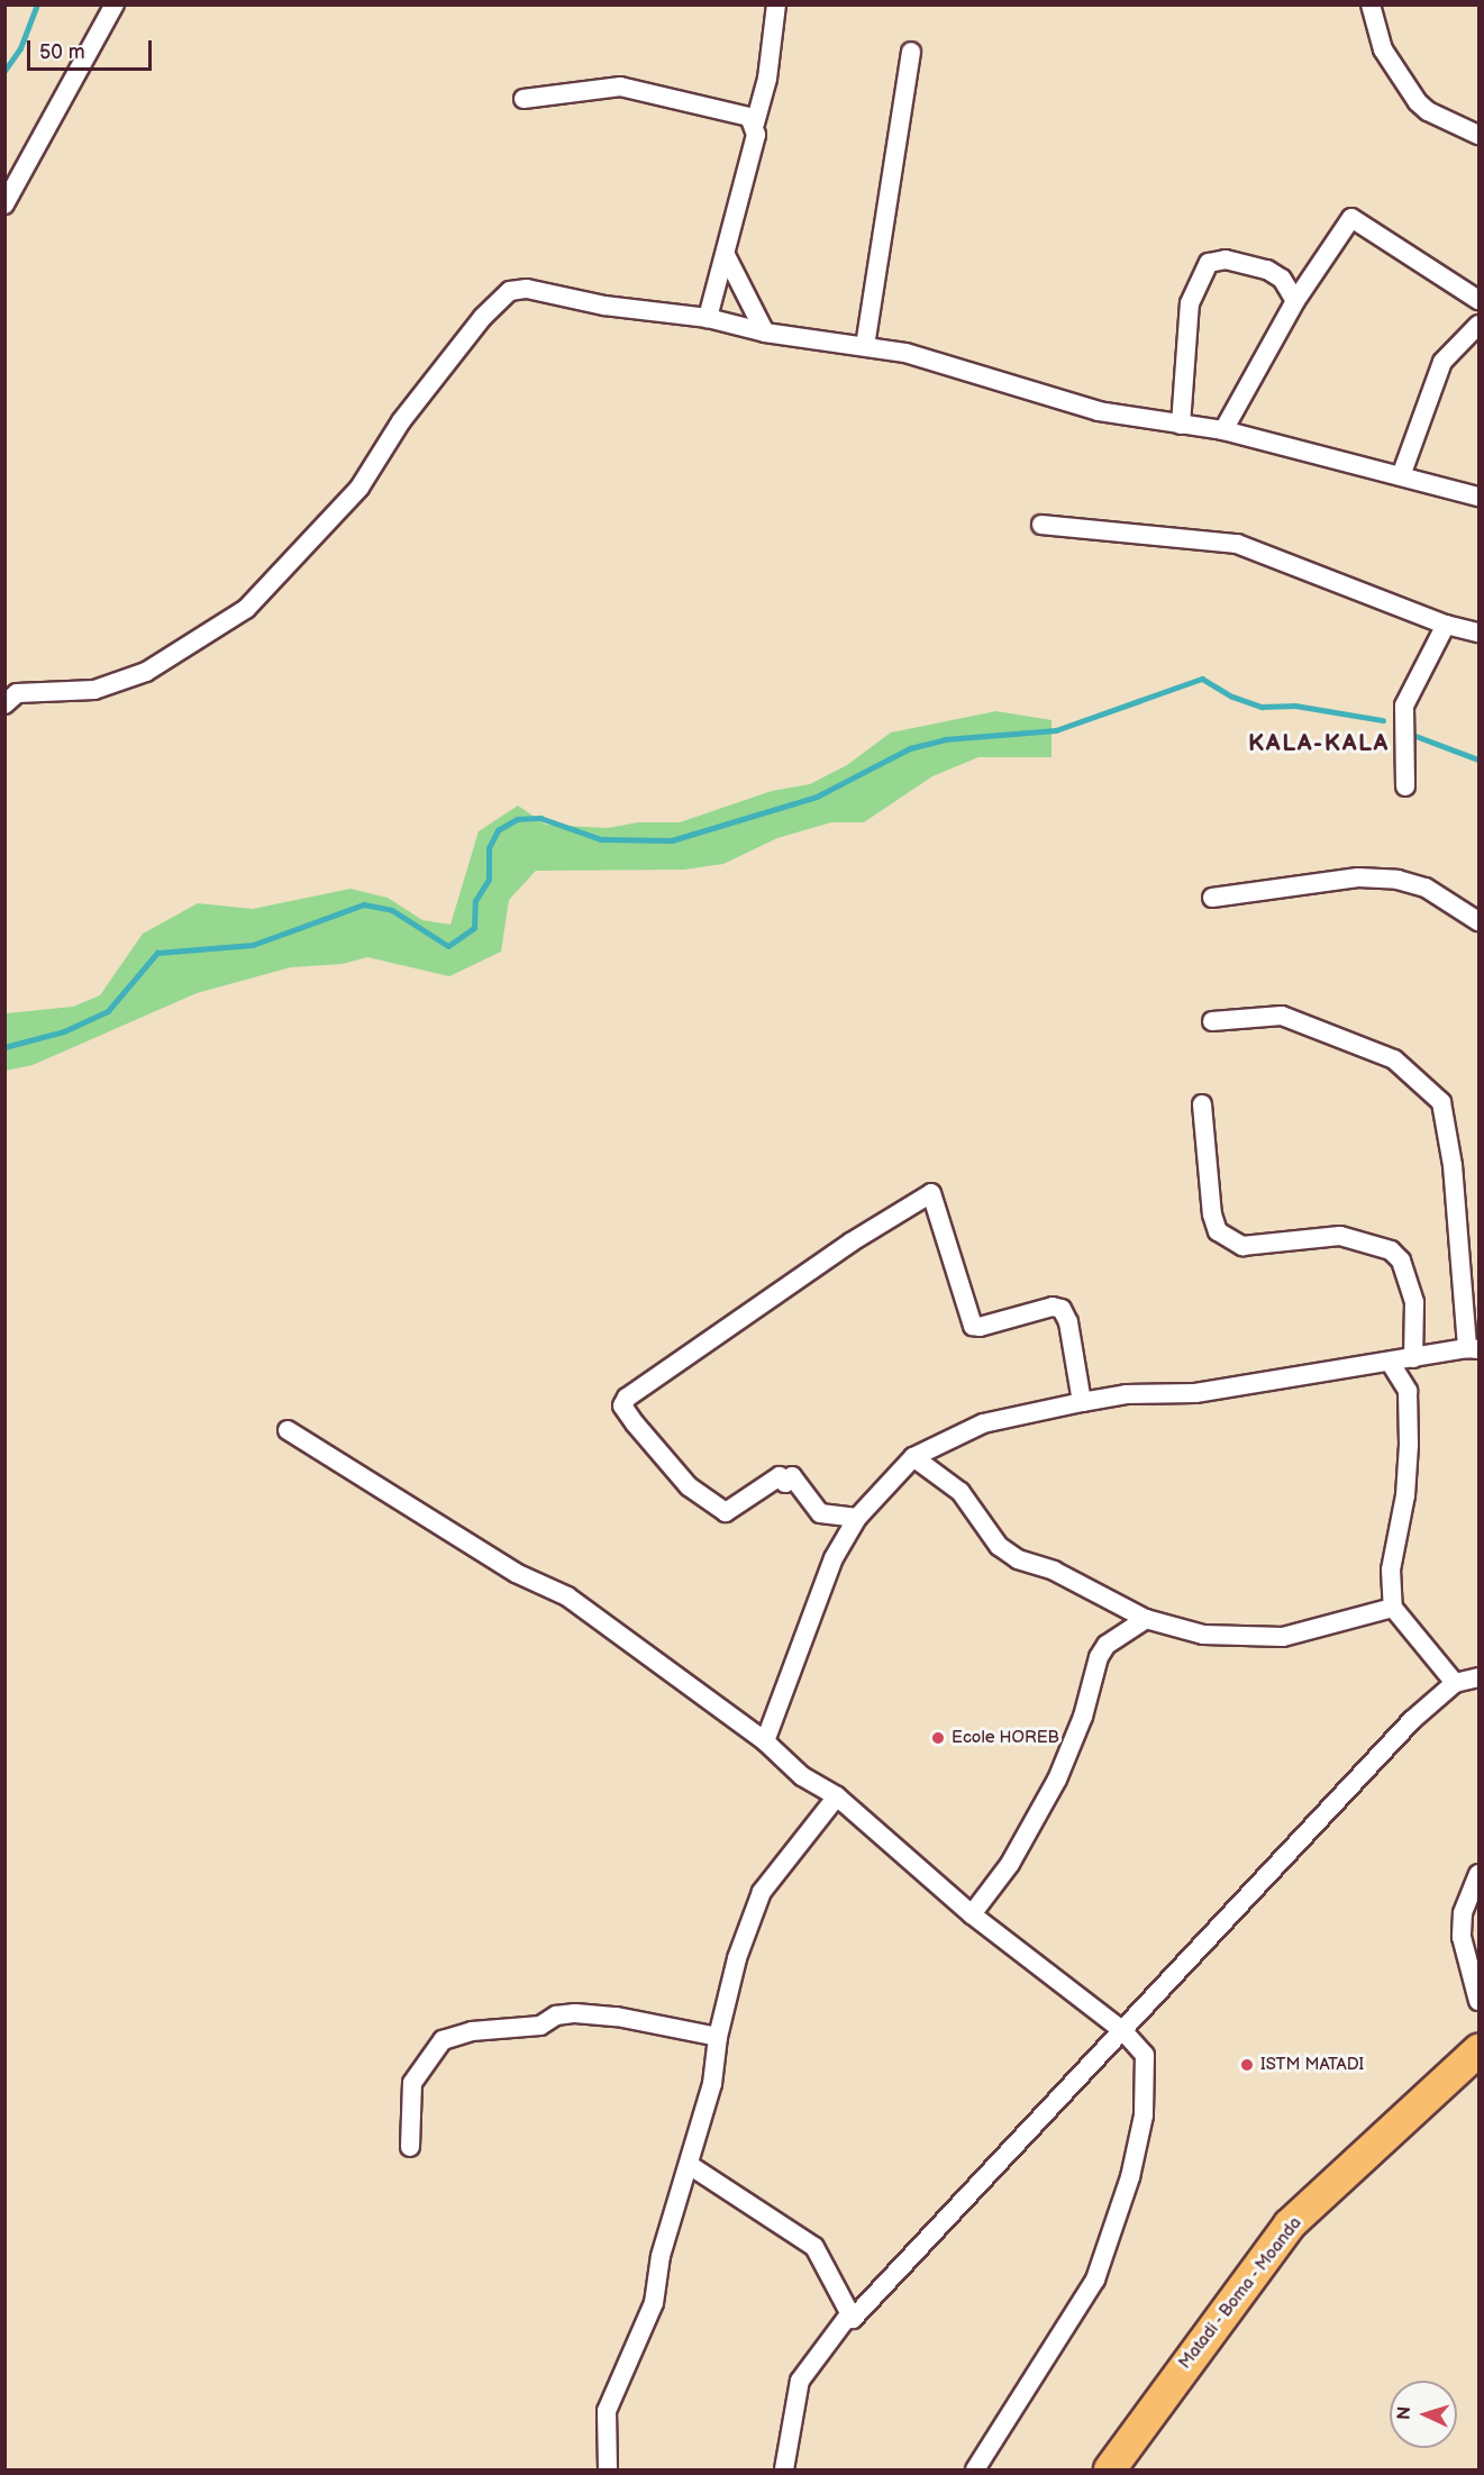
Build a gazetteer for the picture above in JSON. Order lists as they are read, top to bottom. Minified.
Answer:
{"streets":{"highway":["Matadi - Boma - Moanda"]},"districts":["KALA-KALA"],"places":["Ecole HOREB","ISTM MATADI"],"scale_bar":"50 m","north":"left"}
